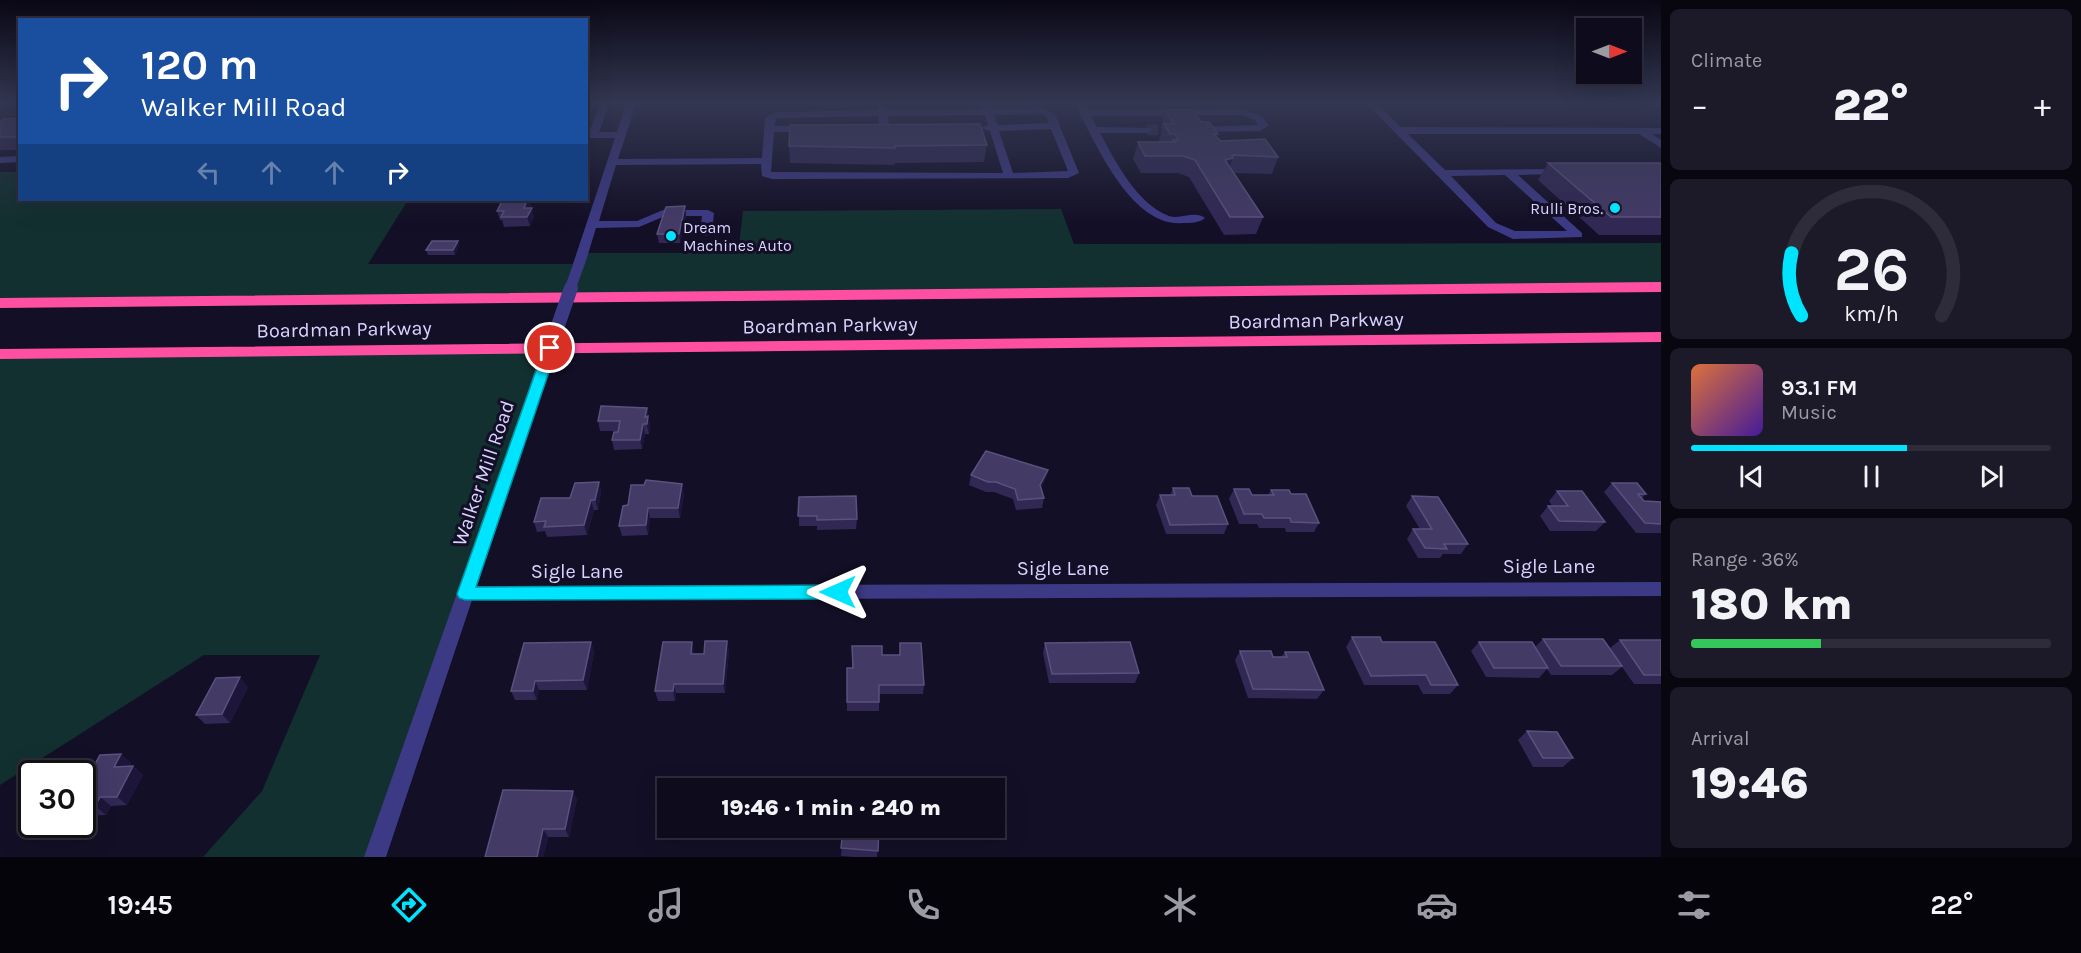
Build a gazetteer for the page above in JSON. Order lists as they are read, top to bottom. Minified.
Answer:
{"streets":{"highway":["Boardman Parkway"],"street":["Walker Mill Road","Sigle Lane"]},"crossings":[["Walker Mill Road","Sigle Lane"]],"places":["Rulli Bros.","Dream Machines Auto"],"north":"right","page":{"tile":["Climate",["Range · 36%","180 km"],["Arrival","19:46"]],"turn":["120 m","Walker Mill Road"],"heat":["−","22°","+"],"song":["93.1 FM","Music"],"limit":"30","trip":"19:46 · 1 min · 240 m","tabs":["19:45","22°"],"gauge":["26","km/h"]}}
